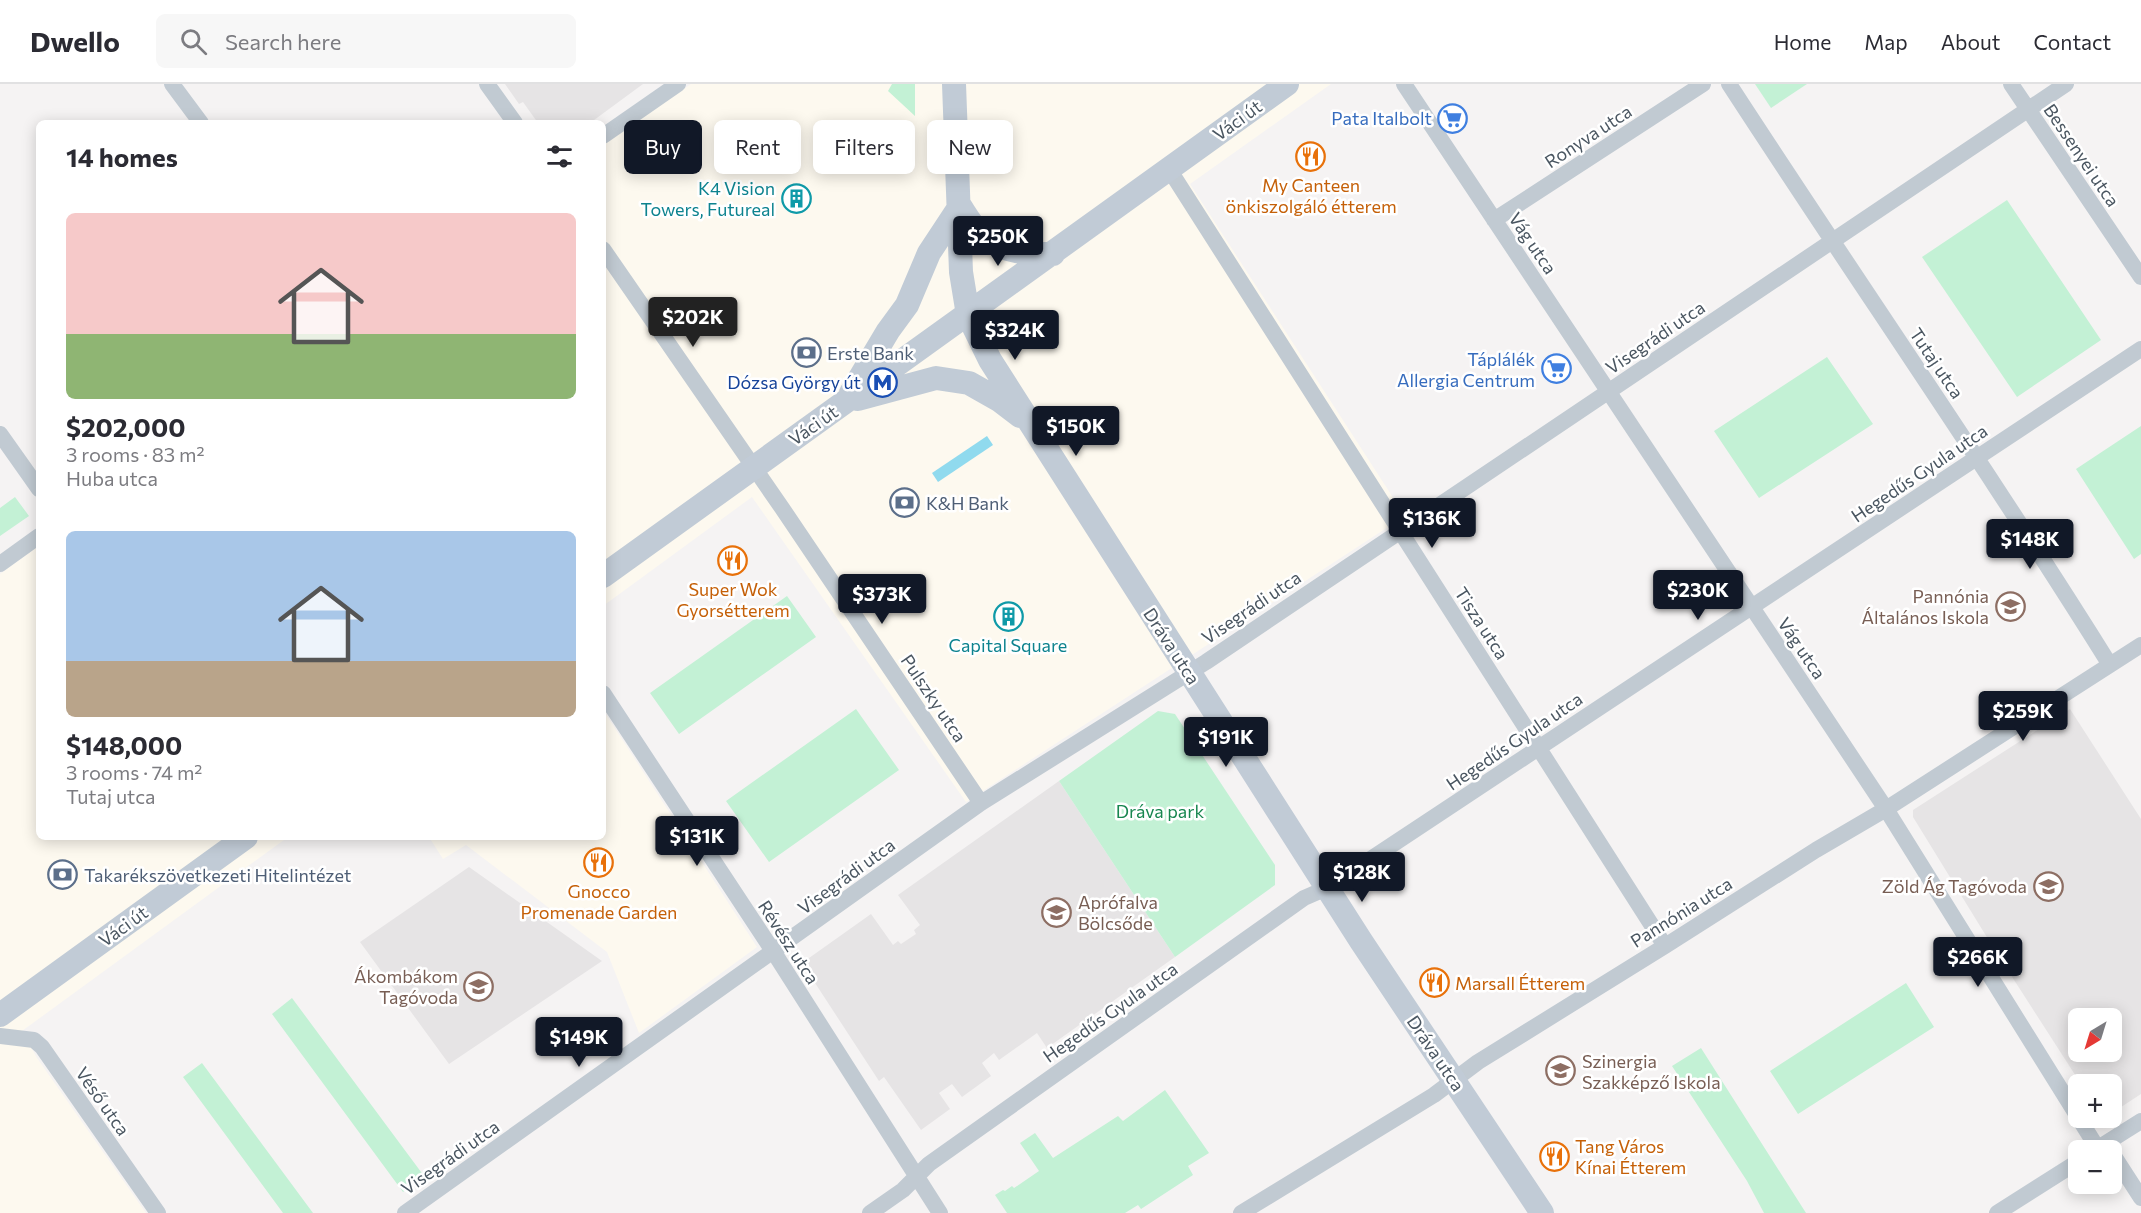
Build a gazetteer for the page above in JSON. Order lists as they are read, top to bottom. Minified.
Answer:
{"streets":{"main road":["Váci út","Dráva utca"],"street":["Ronyva utca","Bessenyei utca","Vág utca","Visegrádi utca","Tutaj utca","Hegedűs Gyula utca","Tisza utca","Pulszky utca","Pannónia utca","Révész utca","Véső utca"]},"crossings":[["Váci út","Tisza utca"],["Váci út","Dráva utca"],["Váci út","Pulszky utca"],["Ronyva utca","Vág utca"],["Bessenyei utca","Visegrádi utca"],["Vág utca","Visegrádi utca"],["Vág utca","Hegedűs Gyula utca"],["Vág utca","Pannónia utca"],["Visegrádi utca","Tutaj utca"],["Visegrádi utca","Tisza utca"],["Visegrádi utca","Dráva utca"],["Visegrádi utca","Pulszky utca"],["Visegrádi utca","Révész utca"],["Tutaj utca","Hegedűs Gyula utca"],["Tutaj utca","Pannónia utca"],["Hegedűs Gyula utca","Tisza utca"],["Hegedűs Gyula utca","Dráva utca"],["Hegedűs Gyula utca","Révész utca"],["Tisza utca","Pannónia utca"],["Dráva utca","Pannónia utca"]],"parks":["Dráva park"],"places":{"supermarket":["Pata Italbolt","Táplálék Allergia Centrum"],"restaurant":["My Canteen önkiszolgáló étterem","Super Wok Gyorsétterem","Gnocco Promenade Garden","Marsall Étterem","Tang Város Kínai Étterem"],"building":["K4 Vision Towers, Futureal","Capital Square"],"bank":["Erste Bank","K&H Bank","Takarékszövetkezeti Hitelintézet"],"metro station":["Dózsa György út"],"school or university":["Pannónia Általános Iskola","Zöld Ág Tagóvoda","Aprófalva Bölcsőde","Ákombákom Tagóvoda","Szinergia Szakképző Iskola"]},"north":"bottom left","page":{"header":"Dwello","search":"Search here","nav":["Home","Map","About","Contact"],"chip":["Buy","Rent","Filters","New"],"heading":"14 homes","list":[{"name":"$202,000","note":"3 rooms · 83 m² · Huba utca"},{"name":"$148,000","note":"3 rooms · 74 m² · Tutaj utca"}],"price":["$250K","$202K","$324K","$150K","$136K","$148K","$230K","$373K","$259K","$191K","$131K","$128K","$266K","$149K"],"map_buttons":["+","−"]}}
